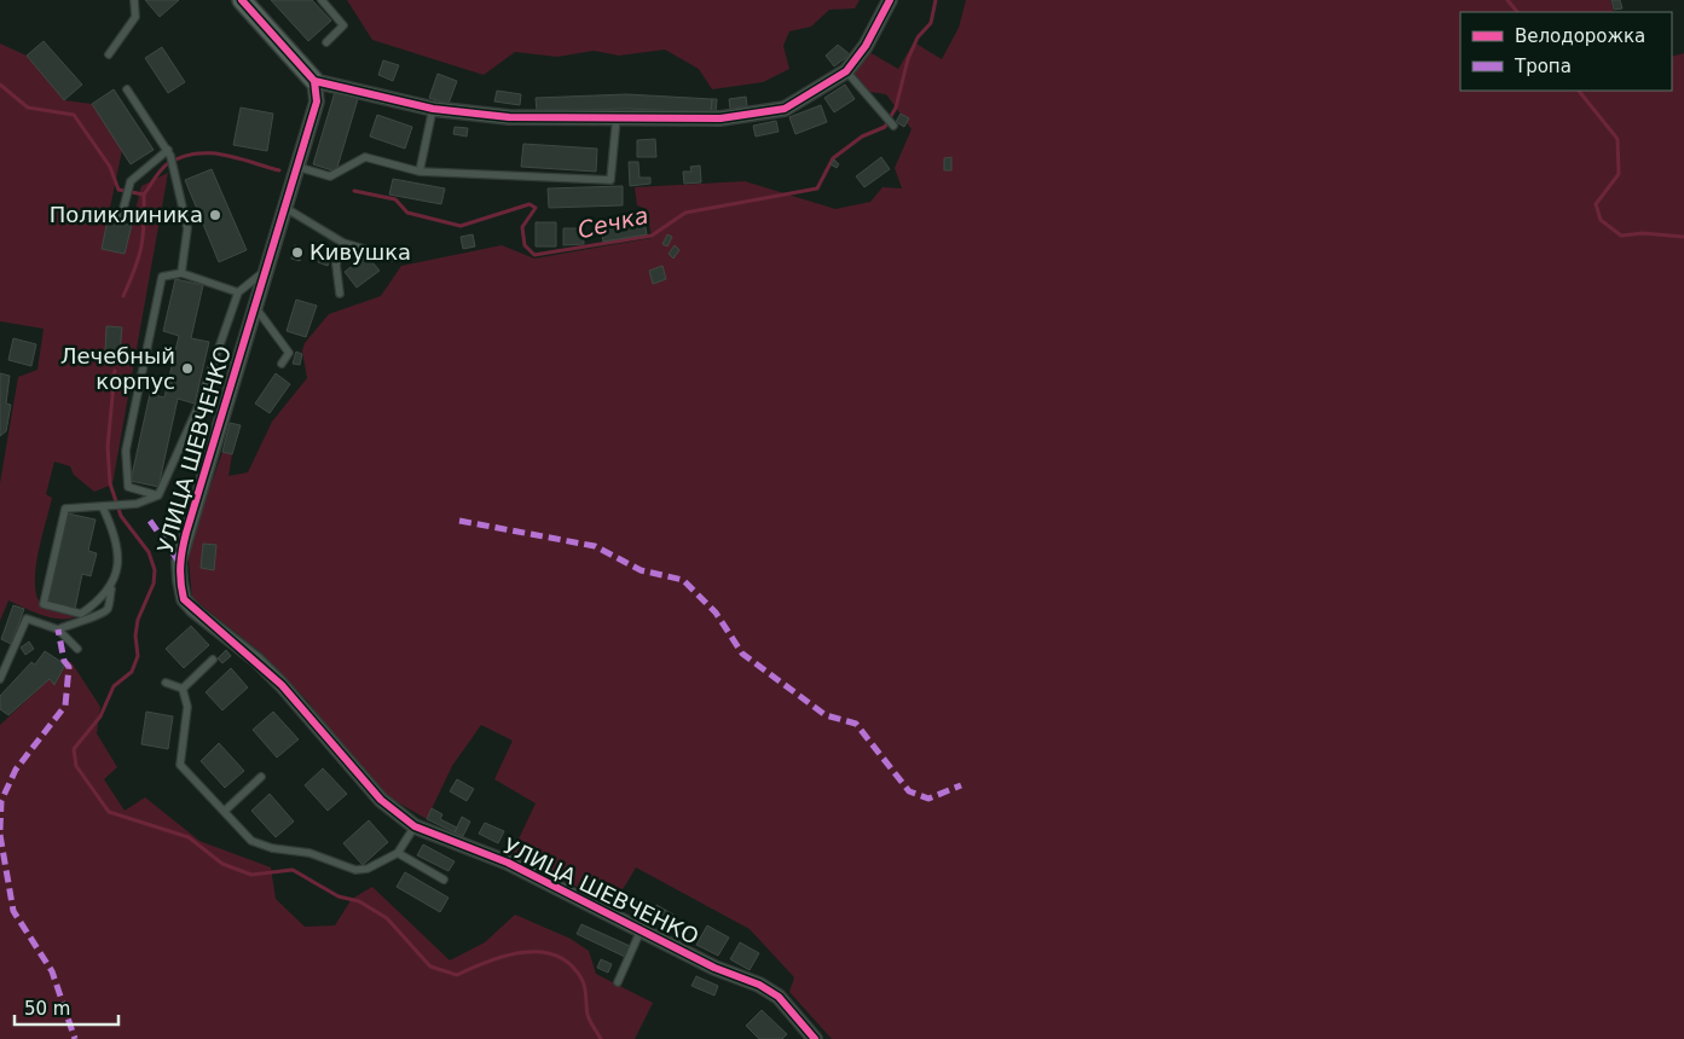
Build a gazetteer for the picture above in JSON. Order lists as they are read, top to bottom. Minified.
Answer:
{"streets":{"street":["УЛИЦА ШЕВЧЕНКО"]},"water":["Сечка"],"places":["Поликлиника","Кивушка","Лечебный корпус"],"legend":["Велодорожка","Тропа"],"scale_bar":"50 m"}
